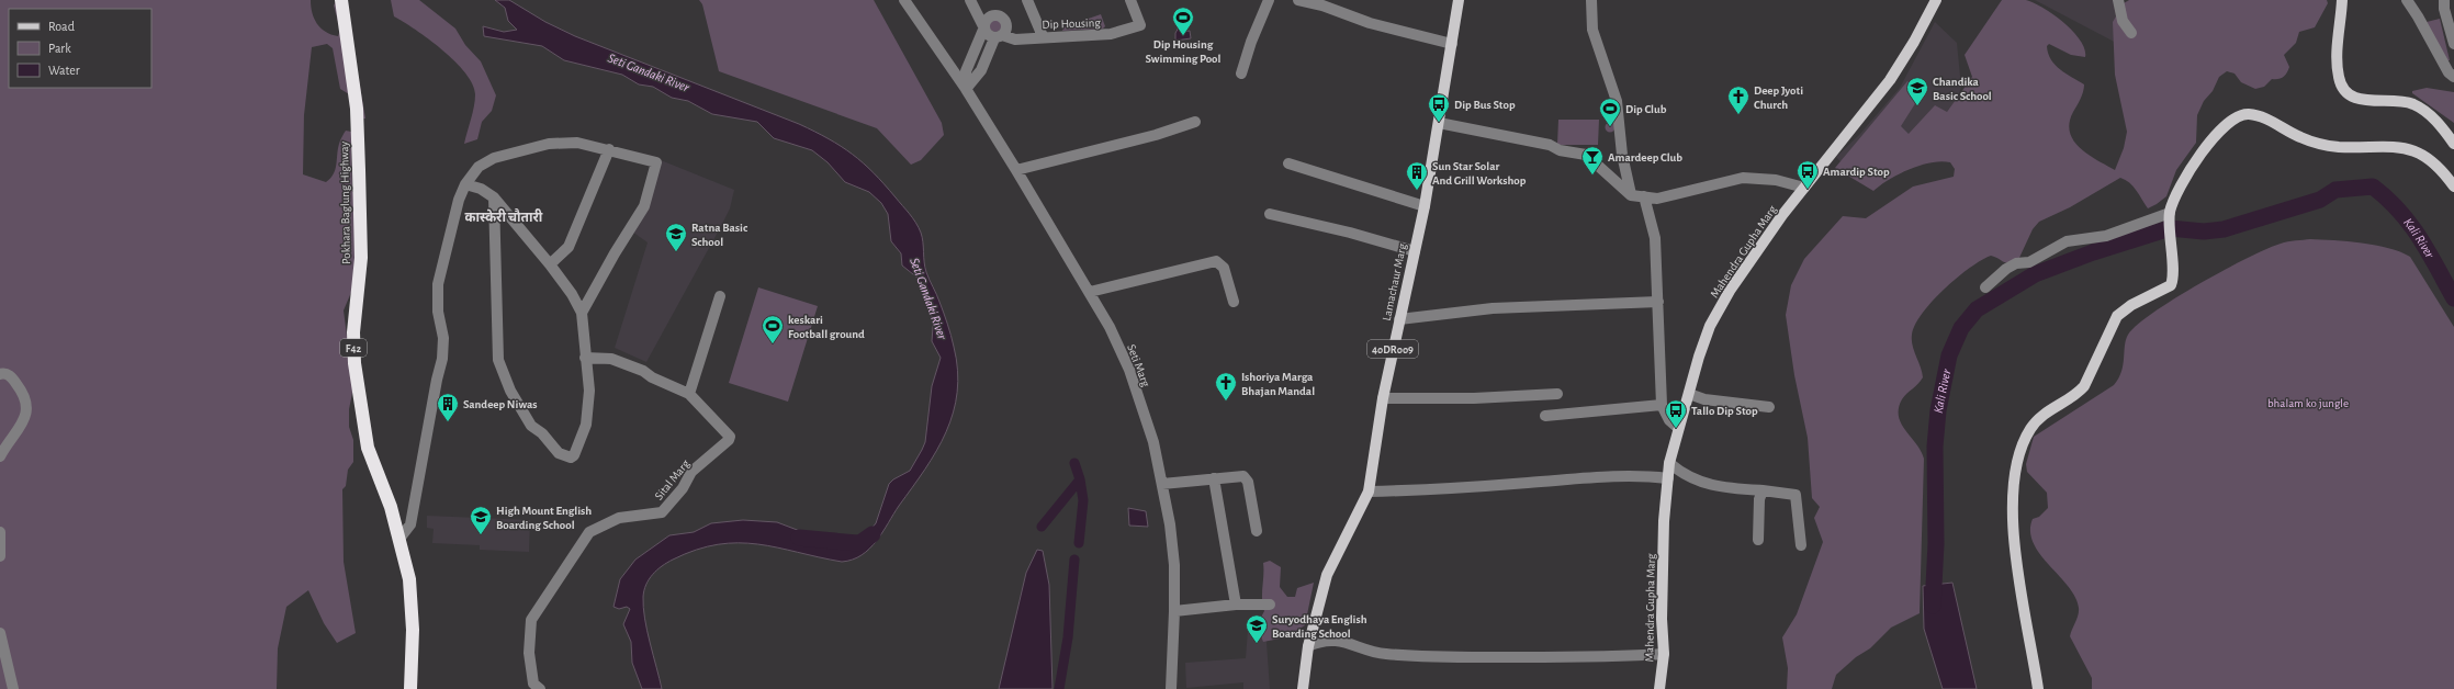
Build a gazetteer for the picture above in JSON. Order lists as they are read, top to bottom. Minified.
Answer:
{"streets":{"highway":["Pokhara Baglung Highway","F42"],"main road":["Mahendra Gupha Marg","Lamachaur Marg","40DR009"],"street":["Dip Housing","Seti Marg","Sital Marg"]},"districts":["कास्केरी चौतारी"],"water":["Seti Gandaki River","Kali River"],"parks":["bhalam ko jungle"],"places":{"sports":["Dip Housing Swimming Pool","Dip Club","keskari Football ground"],"school or university":["Chandika Basic School","Ratna Basic School","High Mount English Boarding School","Suryodhaya English Boarding School"],"church":["Deep Jyoti Church","Ishoriya Marga Bhajan Mandal"],"bus stop":["Dip Bus Stop","Amardip Stop","Tallo Dip Stop"],"bar":["Amardeep Club"],"building":["Sun Star Solar And Grill Workshop","Sandeep Niwas"]},"legend":["Road","Park","Water"]}
